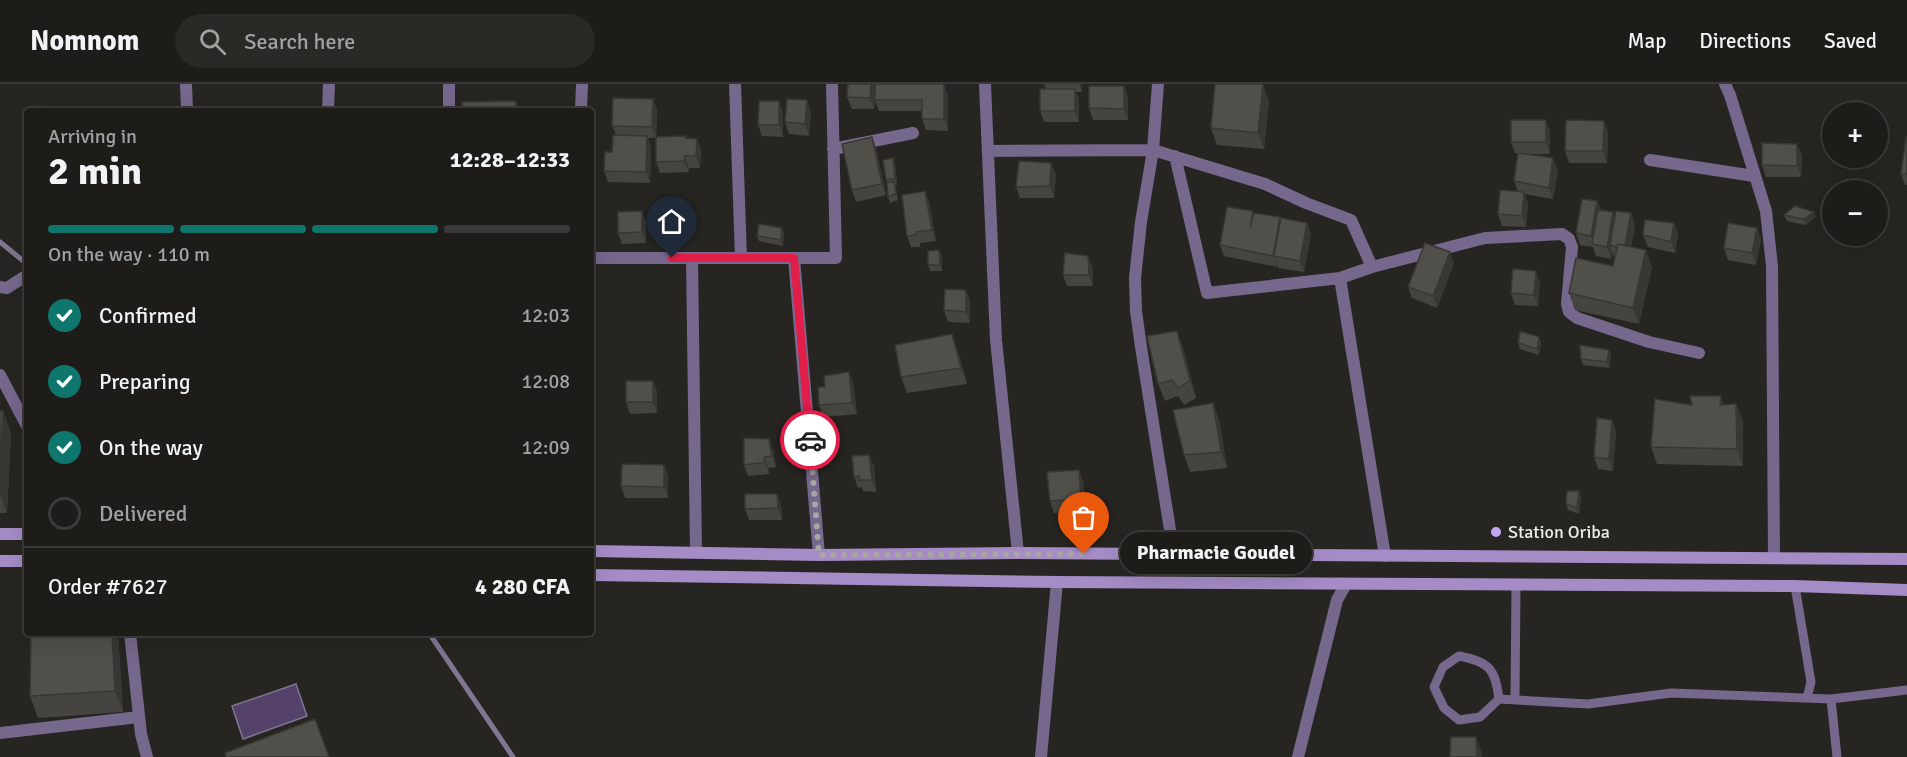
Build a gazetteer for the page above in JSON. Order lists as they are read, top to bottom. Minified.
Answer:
{"places":["Station Oriba","Pharmacie Goudel"],"page":{"header":"Nomnom","search":"Search here","nav":["Map","Directions","Saved"],"map_buttons":["+","−"],"heading":["2 min","Arriving in","12:28–12:33"],"panel":["Order #7627","4 280 CFA"],"bar":"On the way · 110 m","list":[["Confirmed","12:03"],["Preparing","12:08"],["On the way","12:09"],"Delivered"],"bubble":"Pharmacie Goudel"}}
